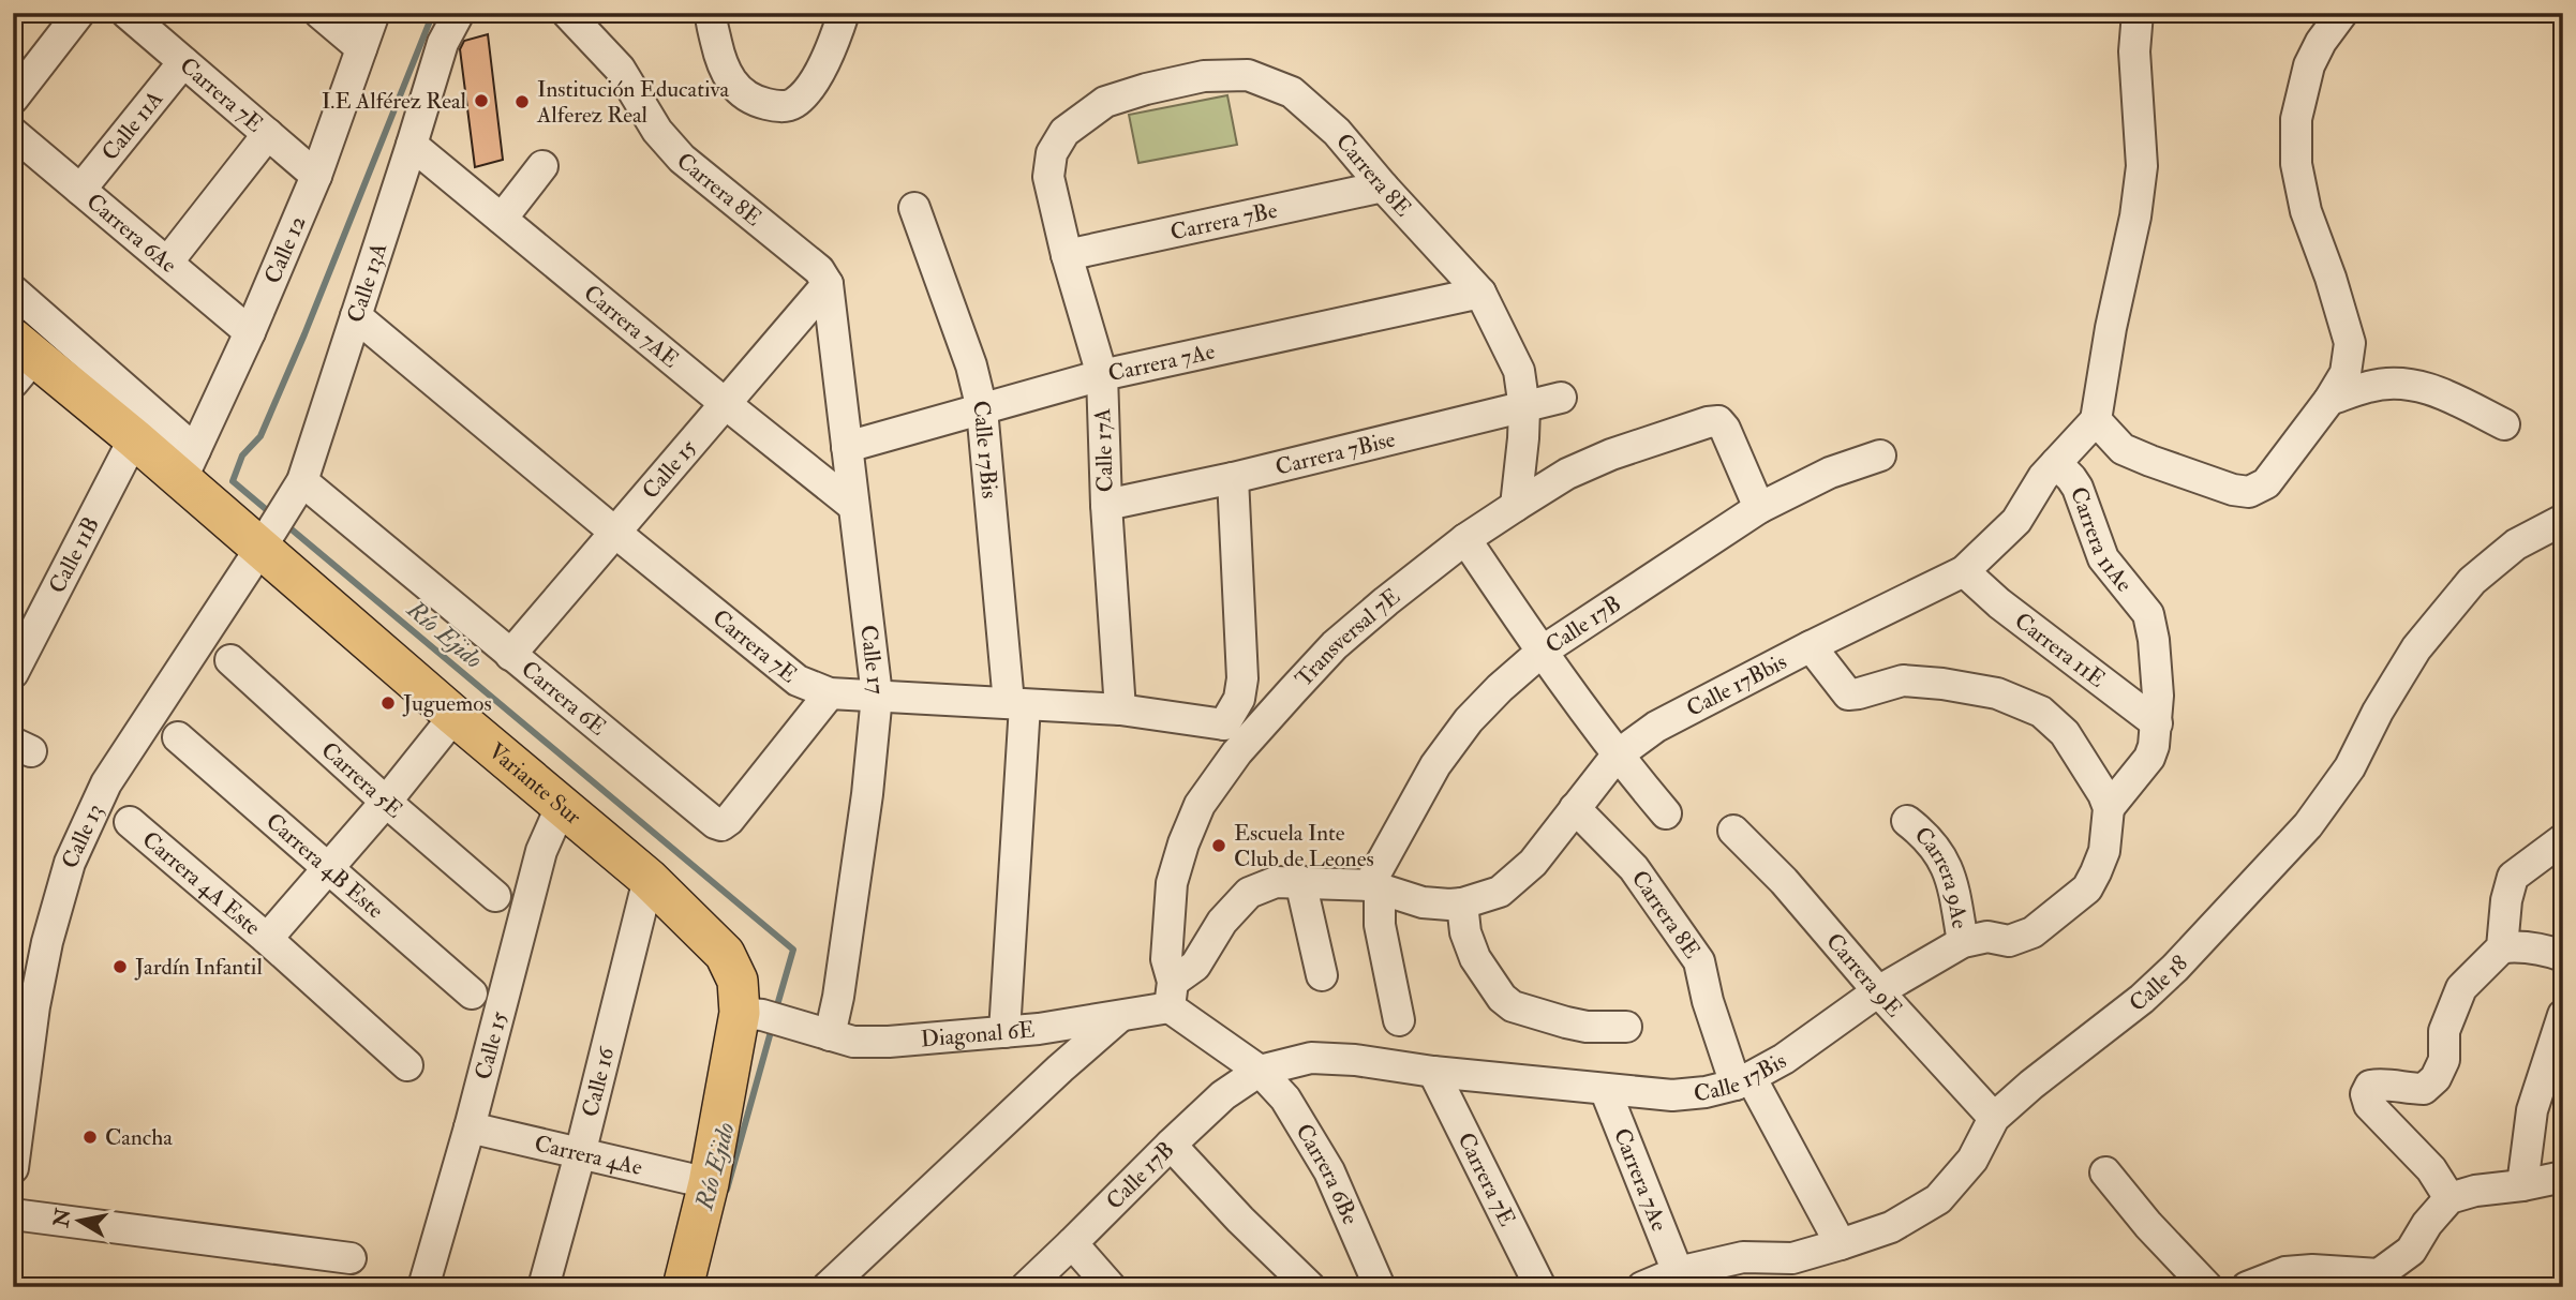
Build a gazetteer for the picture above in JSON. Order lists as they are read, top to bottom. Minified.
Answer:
{"streets":{"main road":["Variante Sur"],"street":["Carrera 7E","Calle 11A","Carrera 8E","Carrera 7Be","Carrera 6Ae","Calle 12","Calle 13A","Carrera 7AE","Carrera 7Ae","Calle 17Bis","Calle 17A","Carrera 7Bise","Calle 15","Carrera 11Ae","Calle 11B","Calle 17B","Transversal 7E","Carrera 11E","Calle 17","Calle 17Bbis","Carrera 6E","Carrera 5E","Calle 13","Carrera 4B Este","Carrera 9Ae","Carrera 4A Este","Carrera 9E","Calle 18","Diagonal 6E","Calle 16","Carrera 4Ae","Carrera 6Be"]},"crossings":[["Carrera 7E","Calle 11A"],["Carrera 7E","Calle 12"],["Carrera 7E","Calle 13A"],["Carrera 7E","Calle 17Bis"],["Carrera 7E","Calle 17A"],["Carrera 7E","Calle 15"],["Carrera 7E","Calle 17"],["Carrera 7E","Carrera 6E"],["Calle 11A","Carrera 6Ae"],["Carrera 8E","Carrera 7Be"],["Carrera 8E","Carrera 7Ae"],["Carrera 8E","Calle 17Bis"],["Carrera 8E","Calle 17A"],["Carrera 8E","Carrera 7Bise"],["Carrera 8E","Calle 15"],["Carrera 8E","Transversal 7E"],["Carrera 8E","Calle 17"],["Carrera 8E","Calle 17Bbis"],["Carrera 8E","Calle 18"],["Carrera 7Be","Calle 17A"],["Carrera 6Ae","Calle 12"],["Calle 12","Variante Sur"],["Calle 13A","Carrera 7AE"],["Calle 13A","Carrera 6E"],["Calle 13A","Variante Sur"],["Calle 13A","Calle 13"],["Carrera 7AE","Calle 15"],["Carrera 7AE","Calle 17"],["Carrera 7Ae","Calle 17Bis"],["Carrera 7Ae","Calle 17A"],["Carrera 7Ae","Calle 17"],["Carrera 7Ae","Calle 18"],["Calle 17Bis","Calle 17B"],["Calle 17Bis","Carrera 9Ae"],["Calle 17Bis","Carrera 9E"],["Calle 17Bis","Diagonal 6E"],["Calle 17Bis","Carrera 6Be"],["Calle 17A","Carrera 7Bise"],["Calle 15","Calle 17"],["Calle 15","Carrera 6E"],["Calle 15","Variante Sur"],["Calle 15","Carrera 4Ae"],["Carrera 11Ae","Carrera 11E"],["Carrera 11Ae","Calle 17Bbis"],["Calle 11B","Variante Sur"],["Calle 17B","Transversal 7E"],["Calle 17B","Calle 17Bbis"],["Calle 17B","Carrera 6Be"],["Transversal 7E","Calle 17Bbis"],["Transversal 7E","Diagonal 6E"],["Transversal 7E","Carrera 6Be"],["Carrera 11E","Calle 17Bbis"],["Calle 17","Diagonal 6E"],["Calle 17Bbis","Diagonal 6E"],["Calle 17Bbis","Carrera 6Be"],["Variante Sur","Calle 13"],["Variante Sur","Diagonal 6E"],["Variante Sur","Calle 16"],["Variante Sur","Carrera 4Ae"],["Carrera 9E","Calle 18"],["Diagonal 6E","Carrera 6Be"],["Calle 16","Carrera 4Ae"]],"water":["Río Ejido"],"places":["I.E Alférez Real","Institución Educativa Alferez Real","Juguemos","Escuela Inte Club de Leones","Jardín Infantil","Cancha"],"north":"left"}
